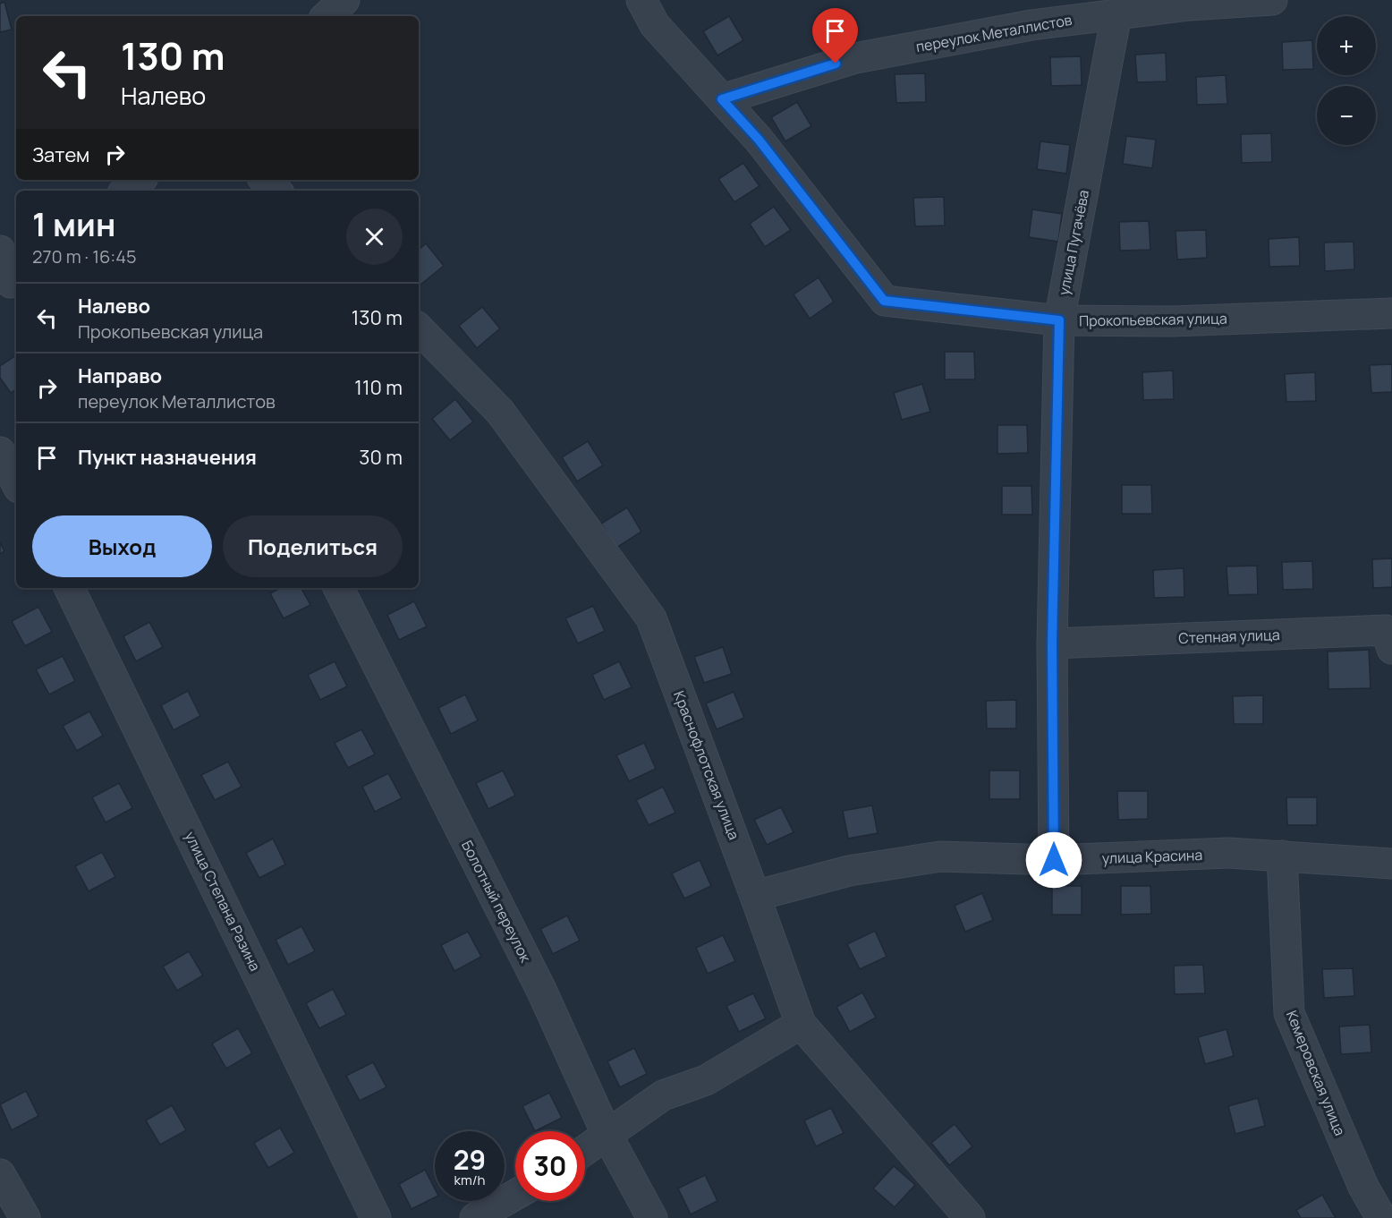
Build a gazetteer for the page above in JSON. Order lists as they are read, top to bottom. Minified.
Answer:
{"streets":{"street":["переулок Металлистов","улица Пугачёва","Прокопьевская улица","Степная улица","Краснофлотская улица","улица Красина","улица Степана Разина","Болотный переулок","Кемеровская улица"]},"crossings":[["переулок Металлистов","улица Пугачёва"],["переулок Металлистов","Прокопьевская улица"],["улица Пугачёва","Прокопьевская улица"],["улица Пугачёва","Степная улица"],["улица Пугачёва","улица Красина"],["Краснофлотская улица","улица Красина"],["улица Красина","Кемеровская улица"]],"page":{"map_buttons":["+","−"],"turn":["130 m","Налево"],"then":"Затем","heading":["1 мин","270 m · 16:45"],"list":[{"name":"Налево","note":"Прокопьевская улица","value":"130 m"},{"name":"Направо","note":"переулок Металлистов","value":"110 m"},{"name":"Пункт назначения","value":"30 m"}],"buttons":["Выход","Поделиться"],"speed":"29 km/h","limit":"30"}}
